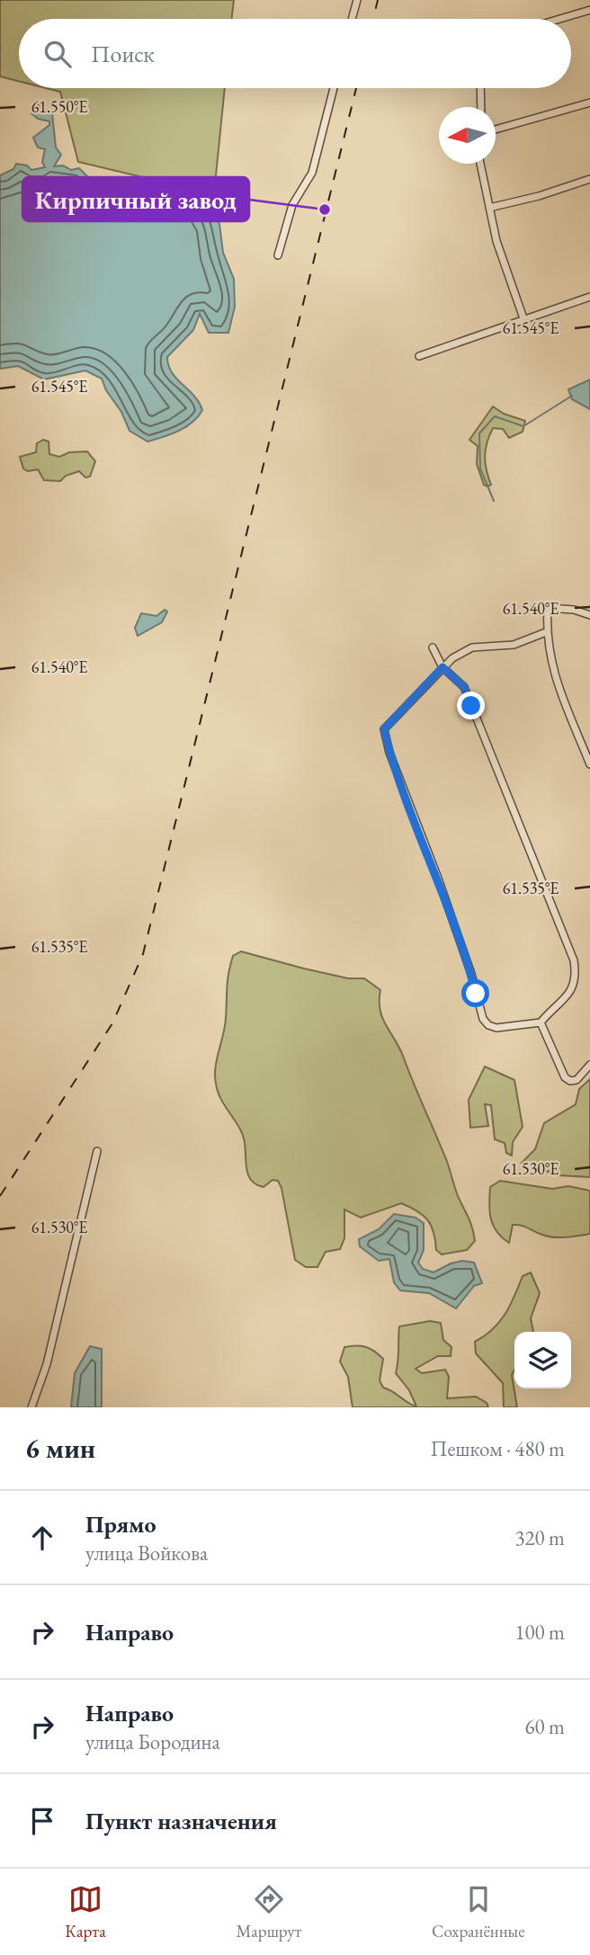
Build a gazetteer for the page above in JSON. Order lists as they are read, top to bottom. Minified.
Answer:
{"places":["Кирпичный завод"],"north":"left","page":{"search":"Поиск","heading":["6 мин","Пешком · 480 m"],"list":[["Прямо","улица Войкова","320 m"],["Направо","100 m"],["Направо","улица Бородина","60 m"],"Пункт назначения"],"nav":["Карта","Маршрут","Сохранённые"]},"coordinates":["61.550°E","61.545°E","61.540°E","61.535°E","61.530°E"]}
